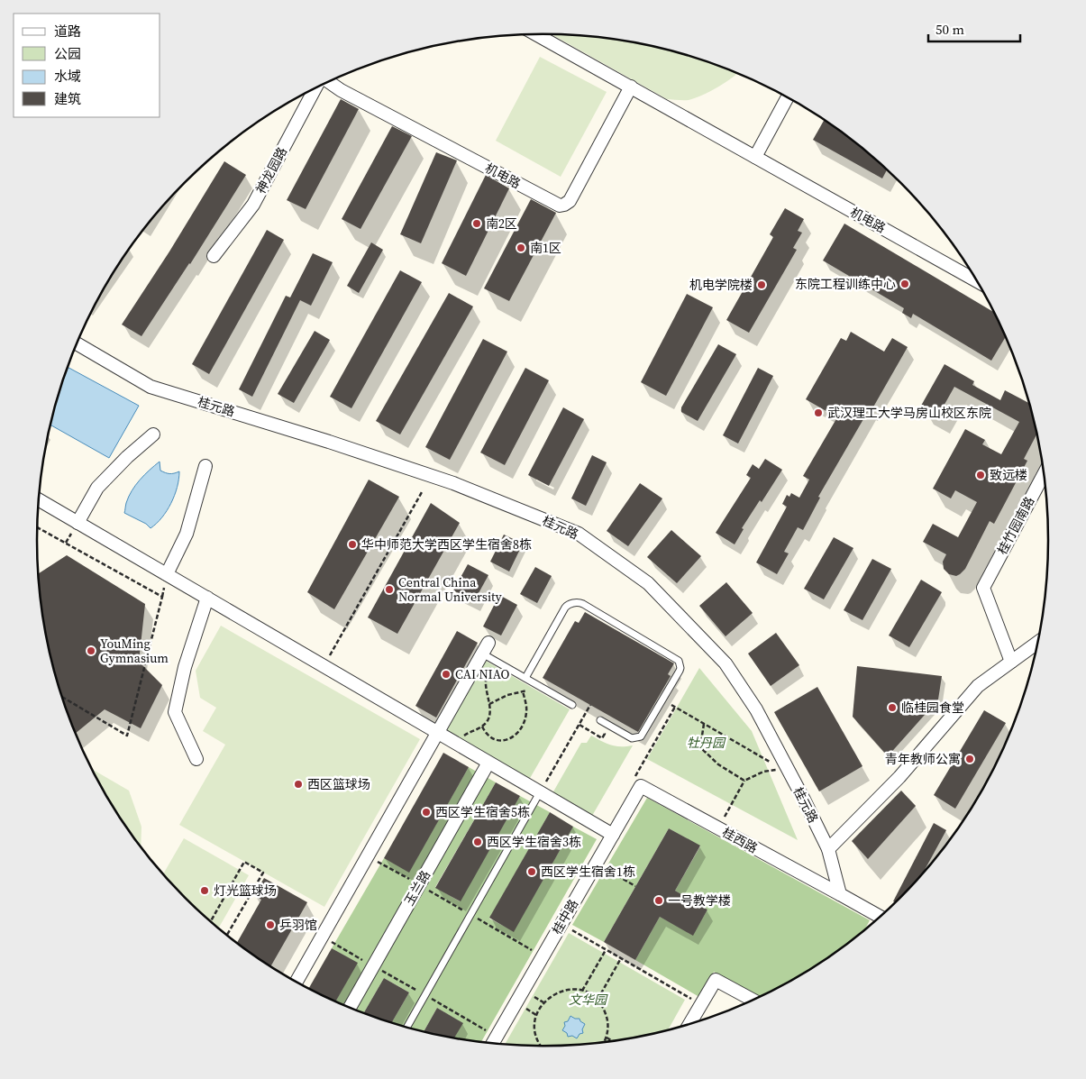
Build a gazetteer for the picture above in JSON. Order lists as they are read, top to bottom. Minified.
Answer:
{"streets":{"street":["神龙园路","机电路","桂元路","桂竹园南路","桂西路","玉兰路","桂中路"]},"crossings":[["桂元路","桂西路"],["桂西路","桂中路"]],"parks":["牡丹园","文华园"],"places":["南2区","南1区","东院工程训练中心","机电学院楼","武汉理工大学马房山校区东院","致远楼","华中师范大学西区学生宿舍8栋","Central China Normal University","YouMing Gymnasium","CAI NIAO","临桂园食堂","青年教师公寓","西区篮球场","西区学生宿舍5栋","西区学生宿舍3栋","西区学生宿舍1栋","灯光篮球场","一号教学楼","乒羽馆"],"legend":["道路","公园","水域","建筑"],"scale_bar":"50 m"}
